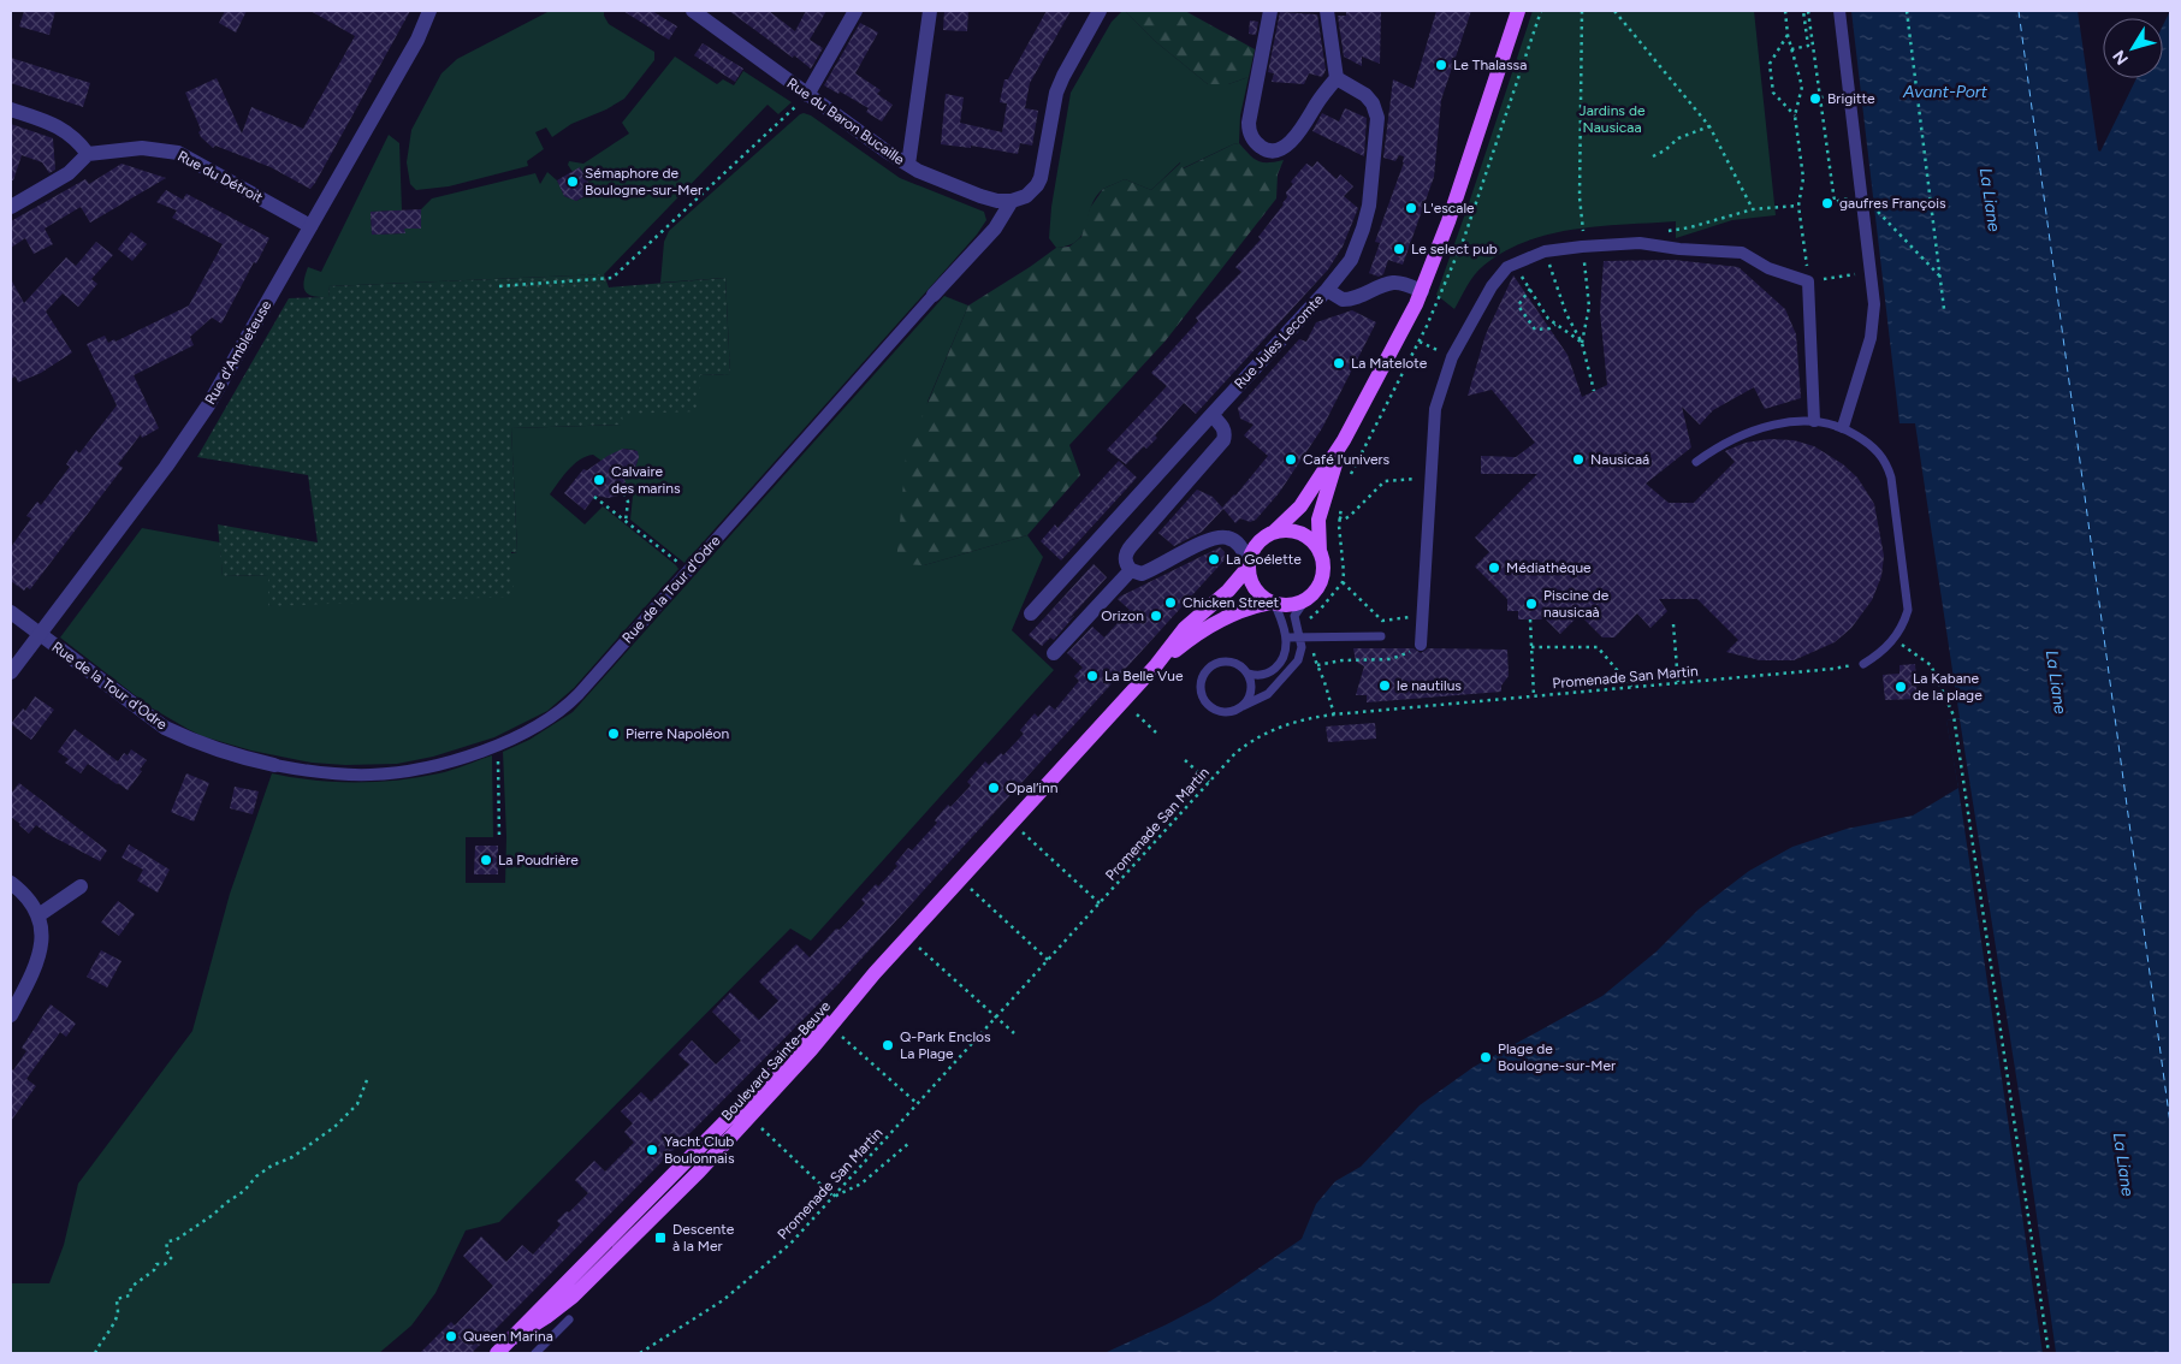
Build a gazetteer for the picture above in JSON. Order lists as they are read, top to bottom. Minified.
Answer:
{"streets":{"main road":["Boulevard Sainte-Beuve"],"street":["Rue du Baron Bucaille","Rue du Détroit","Rue Jules Lecomte","Rue d'Ambleteuse","Rue de la Tour d'Odre"],"path":["Promenade San Martin"]},"crossings":[["Rue du Baron Bucaille","Rue de la Tour d'Odre"],["Rue du Détroit","Rue d'Ambleteuse"],["Rue d'Ambleteuse","Rue de la Tour d'Odre"]],"water":["Avant-Port","La Liane"],"parks":["Jardins de Nausicaa"],"places":{"other":["Le Thalassa","Brigitte","Sémaphore de Boulogne-sur-Mer","gaufres François","L'escale","Le select pub","La Matelote","Café l'univers","Nausicaá","Calvaire des marins","La Goélette","Médiathèque","Chicken Street","Piscine de nausicaà","Orizon","La Belle Vue","le nautilus","La Kabane de la plage","Pierre Napoléon","Opal’inn","La Poudrière","Q-Park Enclos La Plage","Plage de Boulogne-sur-Mer","Yacht Club Boulonnais","Queen Marina"],"transit":["Descente à la Mer"]},"north":"bottom left"}
